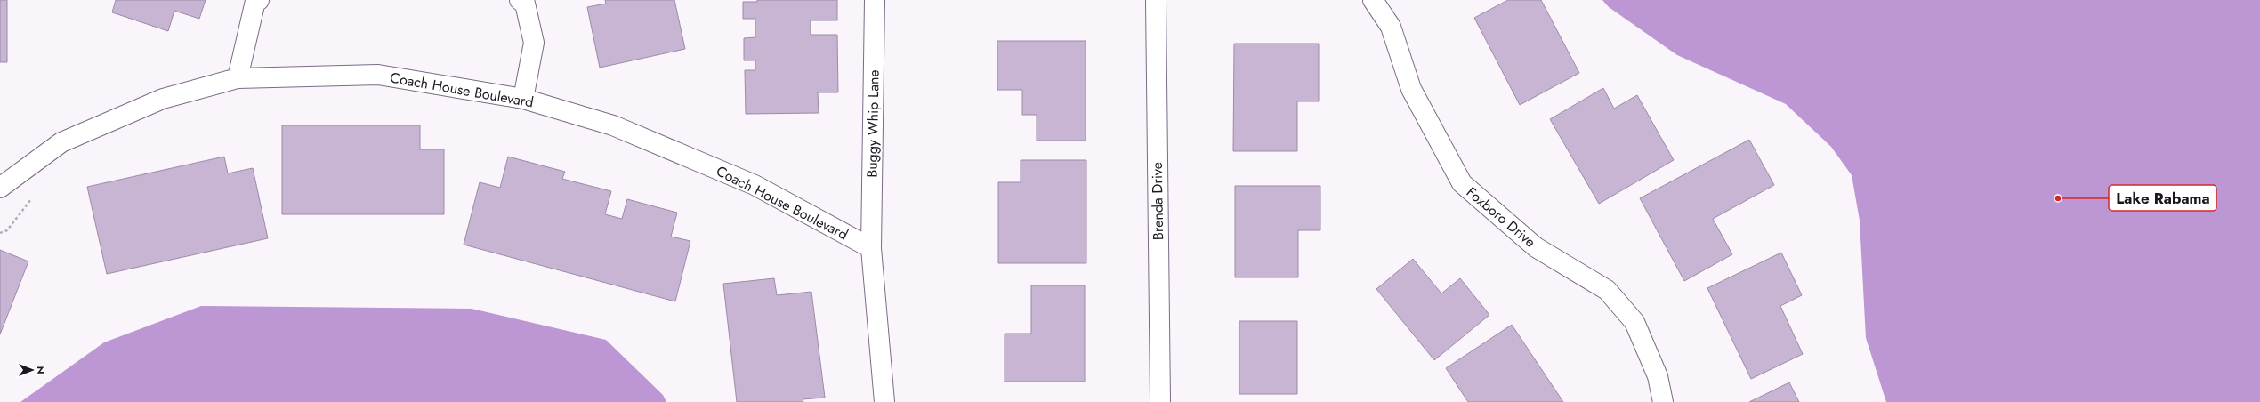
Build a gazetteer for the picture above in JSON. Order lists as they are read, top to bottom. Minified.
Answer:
{"streets":{"street":["Coach House Boulevard","Buggy Whip Lane","Brenda Drive","Foxboro Drive"]},"crossings":[["Coach House Boulevard","Buggy Whip Lane"]],"places":["Lake Rabama"],"north":"right"}
